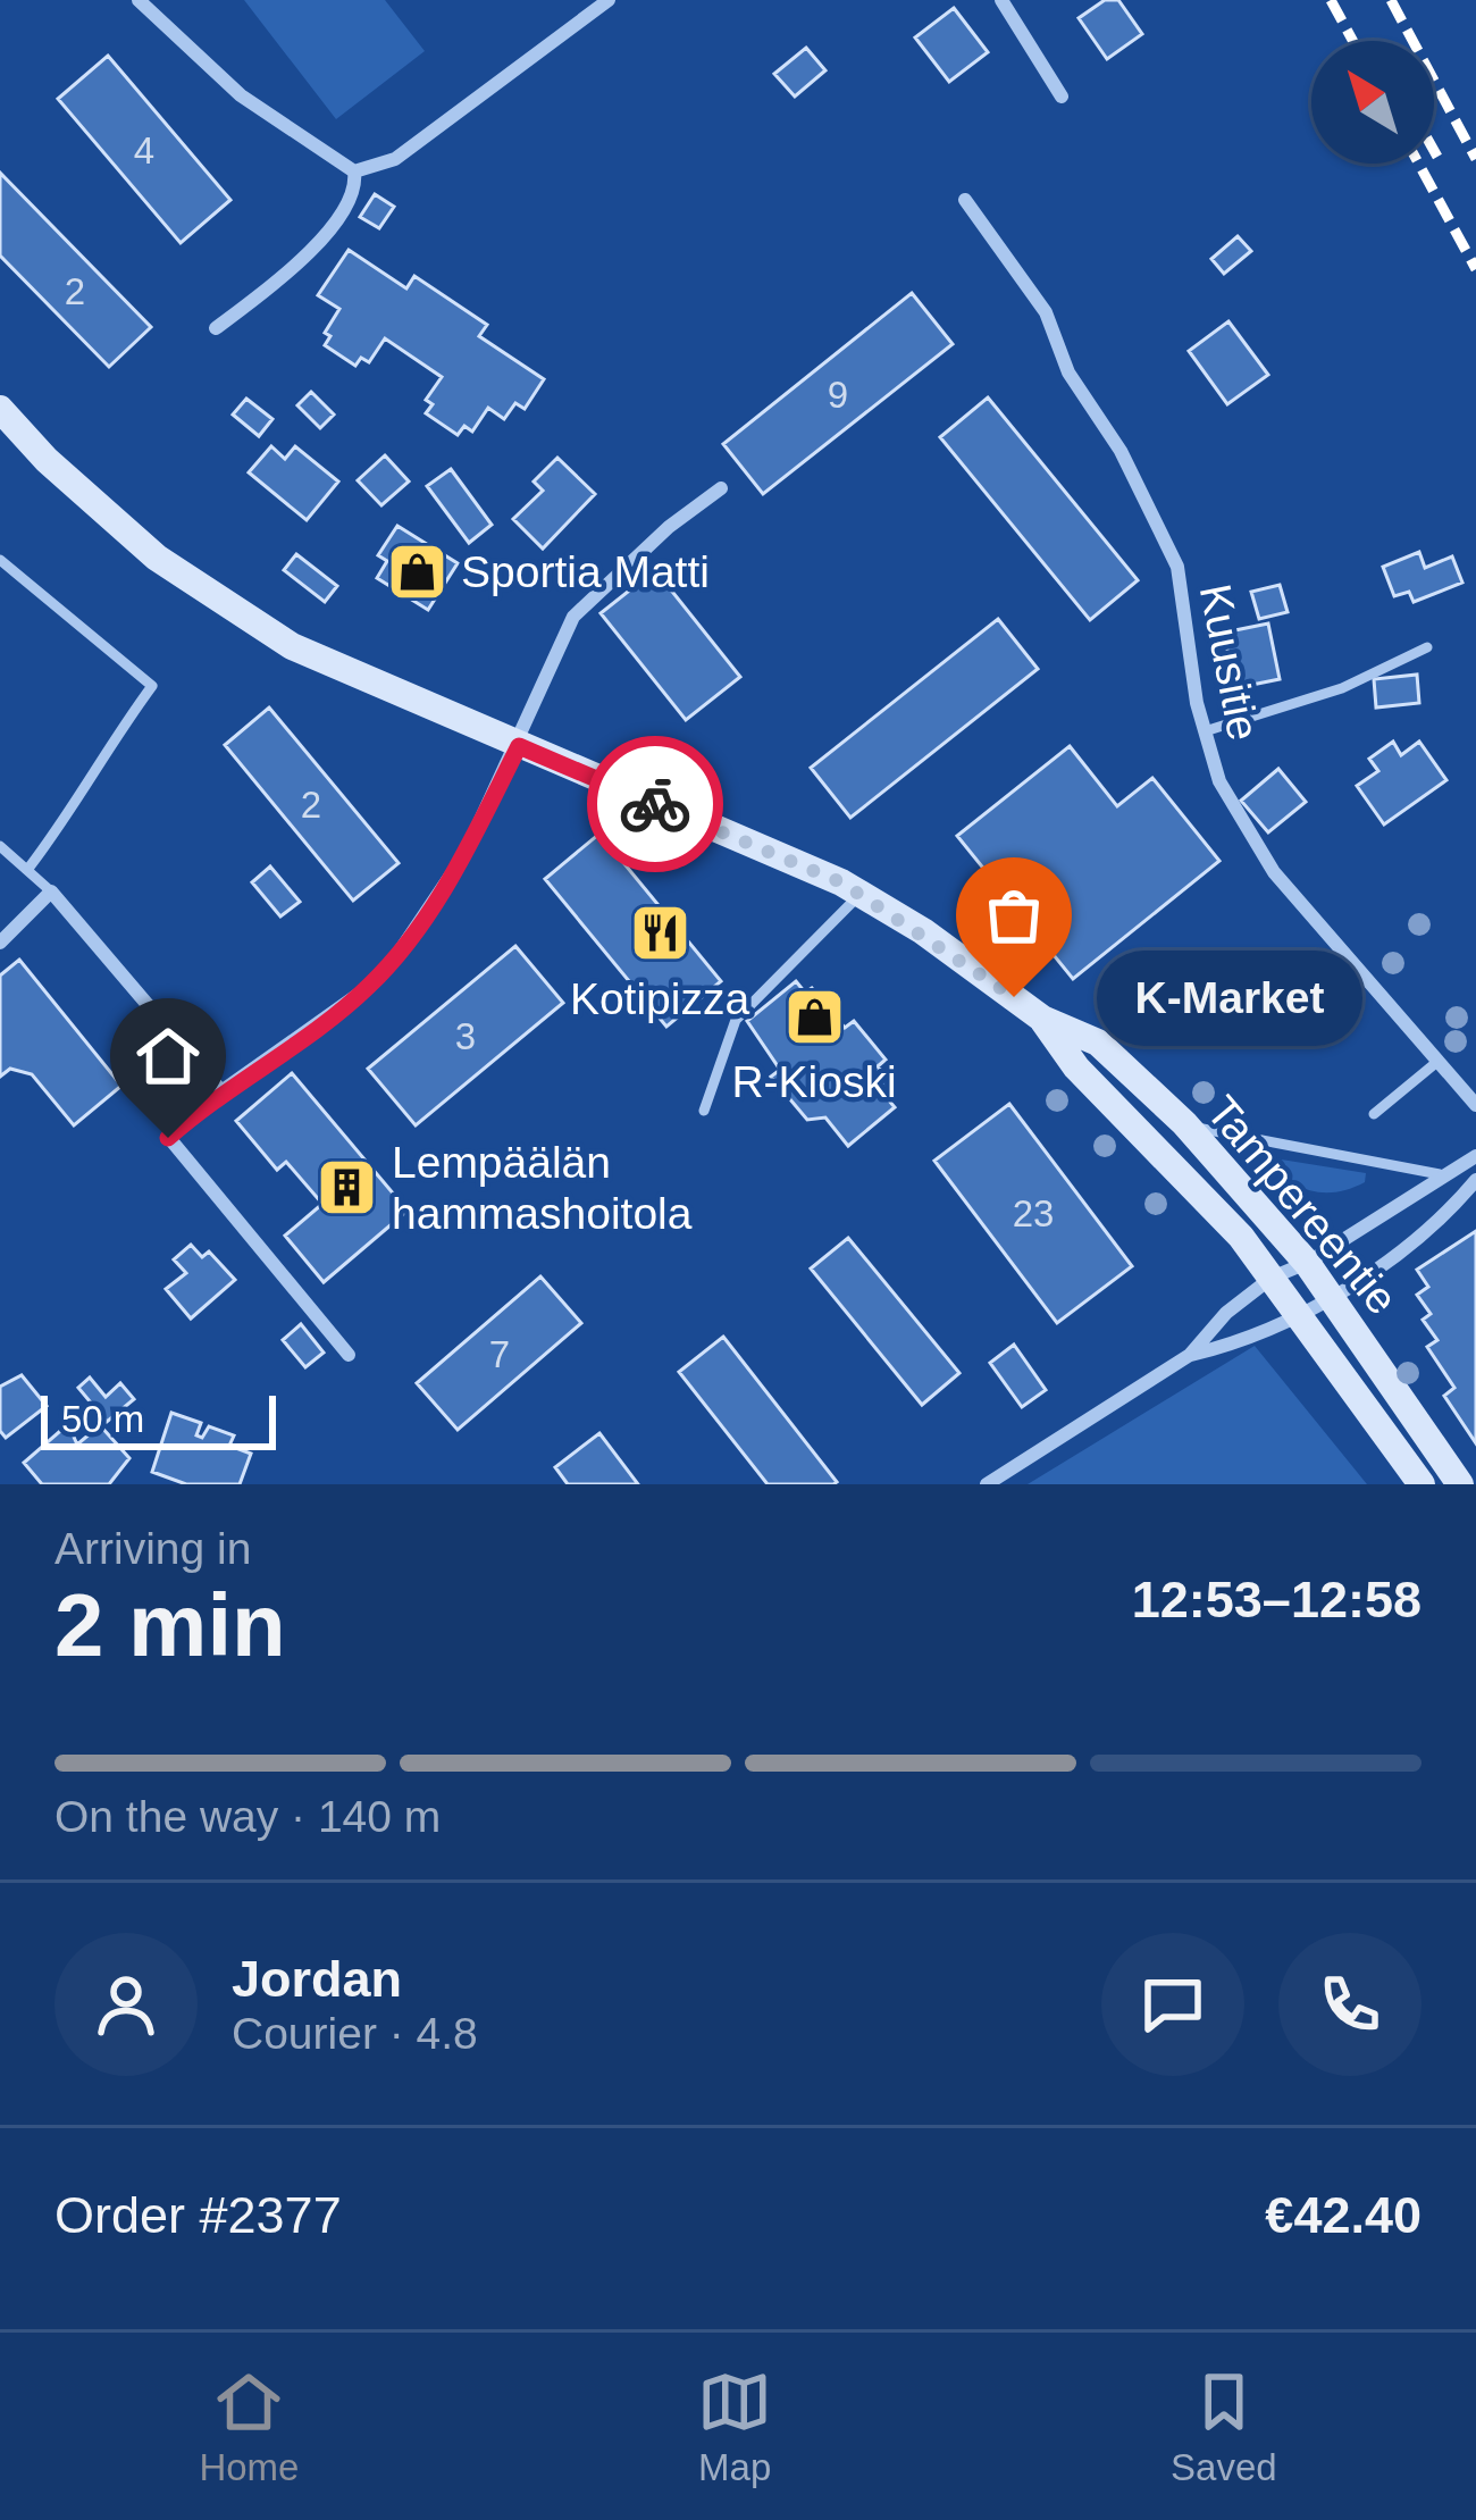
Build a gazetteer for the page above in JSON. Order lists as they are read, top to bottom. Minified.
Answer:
{"streets":{"main road":["Tampereentie"],"street":["Kuusitie"]},"places":{"shop":["Sportia Matti","R-Kioski"],"restaurant":["Kotipizza"],"other":["K-Market"],"building":["Lempäälän hammashoitola"]},"house_numbers":["4","2","9","2","3","23","7"],"scale_bar":"50 m","north":"top left","page":{"bubble":"K-Market","scale":"50 m","heading":["2 min","Arriving in","12:53–12:58"],"panel":["Jordan","Courier · 4.8","Order #2377","€42.40"],"bar":"On the way · 140 m","tabs":["Home","Map","Saved"]}}
